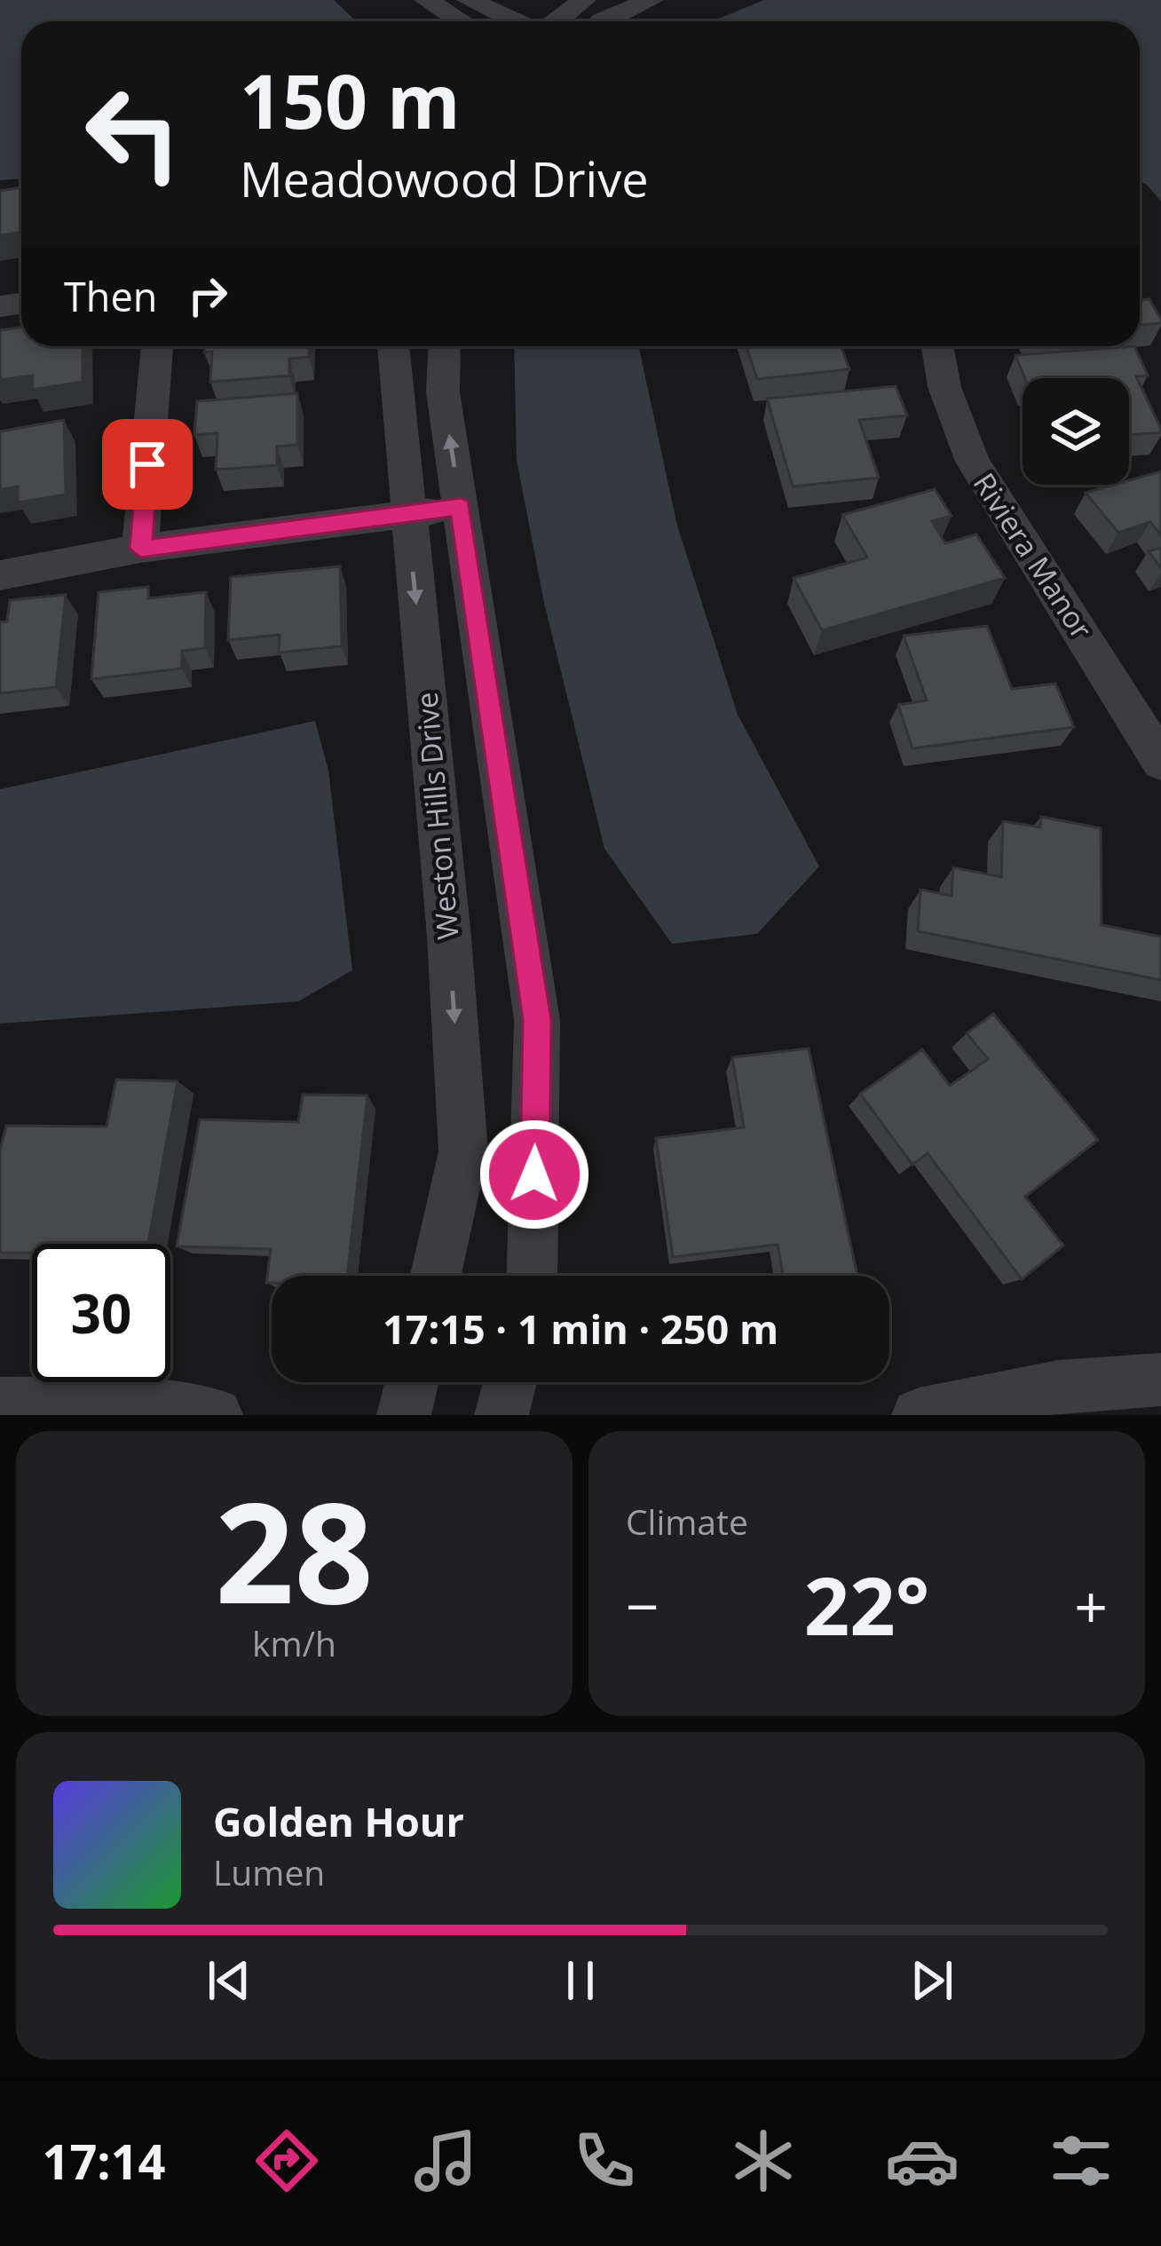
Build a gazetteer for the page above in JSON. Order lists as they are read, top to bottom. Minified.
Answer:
{"streets":{"street":["Riviera Manor","Weston Hills Drive"]},"page":{"turn":["150 m","Meadowood Drive"],"then":"Then","limit":"30","trip":"17:15 · 1 min · 250 m","tile":[["28","km/h"],"Climate"],"heat":["−","22°","+"],"song":["Golden Hour","Lumen"],"tabs":"17:14"}}
